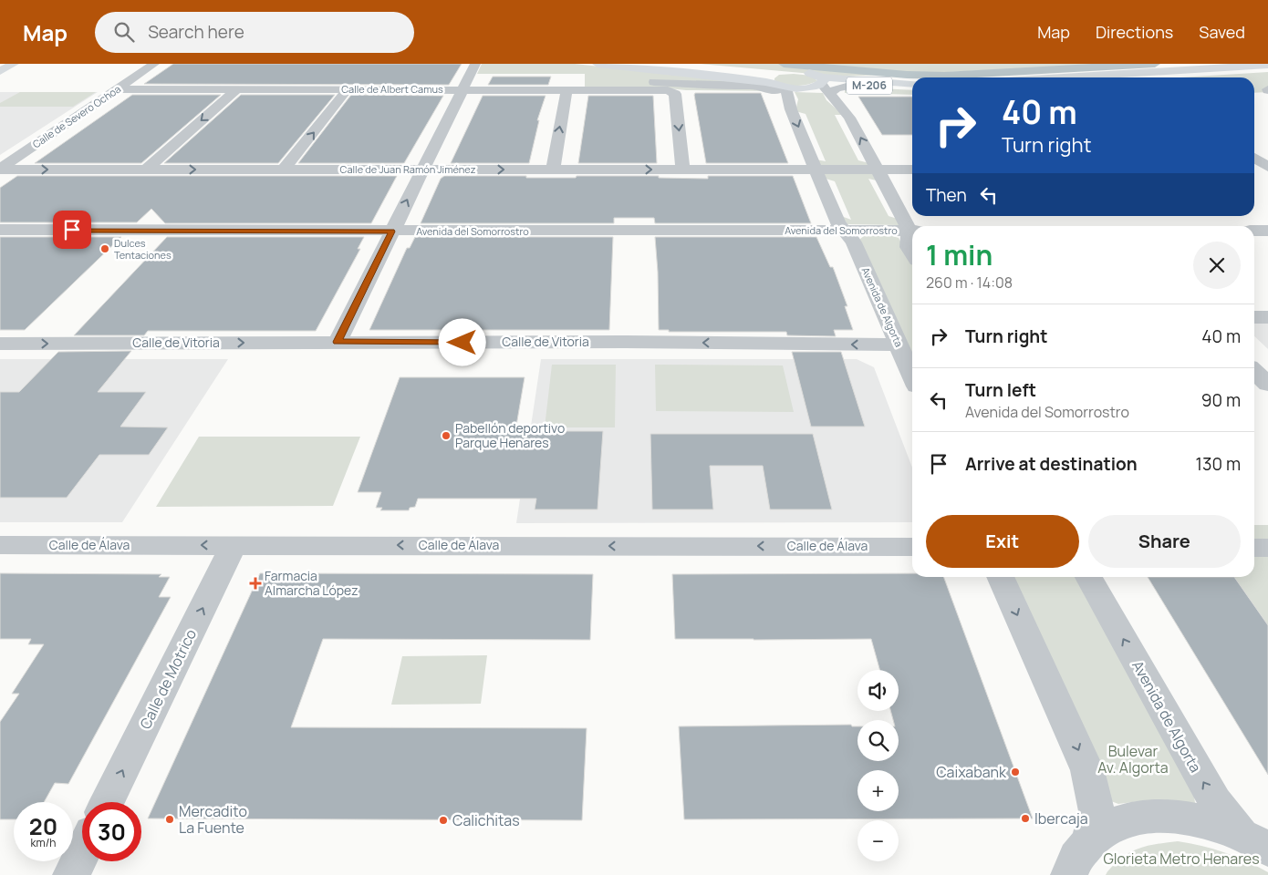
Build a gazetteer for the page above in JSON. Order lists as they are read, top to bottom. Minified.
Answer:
{"streets":{"main road":["M-206"],"street":["Calle de Albert Camus","Calle de Severo Ochoa","Calle de Juan Ramón Jiménez","Avenida del Somorrostro","Avenida de Algorta","Calle de Vitoria","Calle de Álava","Calle de Motrico"]},"crossings":[["M-206","Avenida de Algorta"],["Calle de Albert Camus","Calle de Severo Ochoa"],["Calle de Severo Ochoa","Calle de Juan Ramón Jiménez"],["Calle de Juan Ramón Jiménez","Avenida de Algorta"],["Avenida del Somorrostro","Avenida de Algorta"],["Avenida de Algorta","Calle de Vitoria"],["Calle de Álava","Calle de Motrico"]],"one_way":["Calle de Juan Ramón Jiménez","Calle de Álava","Calle de Motrico"],"parks":["Bulevar Av. Algorta","Glorieta Metro Henares"],"places":{"other":["Dulces Tentaciones","Pabellón deportivo Parque Henares","Caixabank","Ibercaja","Mercadito La Fuente","Calichitas"],"health":["Farmacia Almarcha López"]},"page":{"header":"Map","search":"Search here","nav":["Map","Directions","Saved"],"turn":["40 m","Turn right"],"then":"Then","heading":["1 min","260 m · 14:08"],"list":[{"name":"Turn right","value":"40 m"},{"name":"Turn left","note":"Avenida del Somorrostro","value":"90 m"},{"name":"Arrive at destination","value":"130 m"}],"buttons":["Exit","Share"],"map_buttons":["+","−"],"speed":"20 km/h","limit":"30"}}
